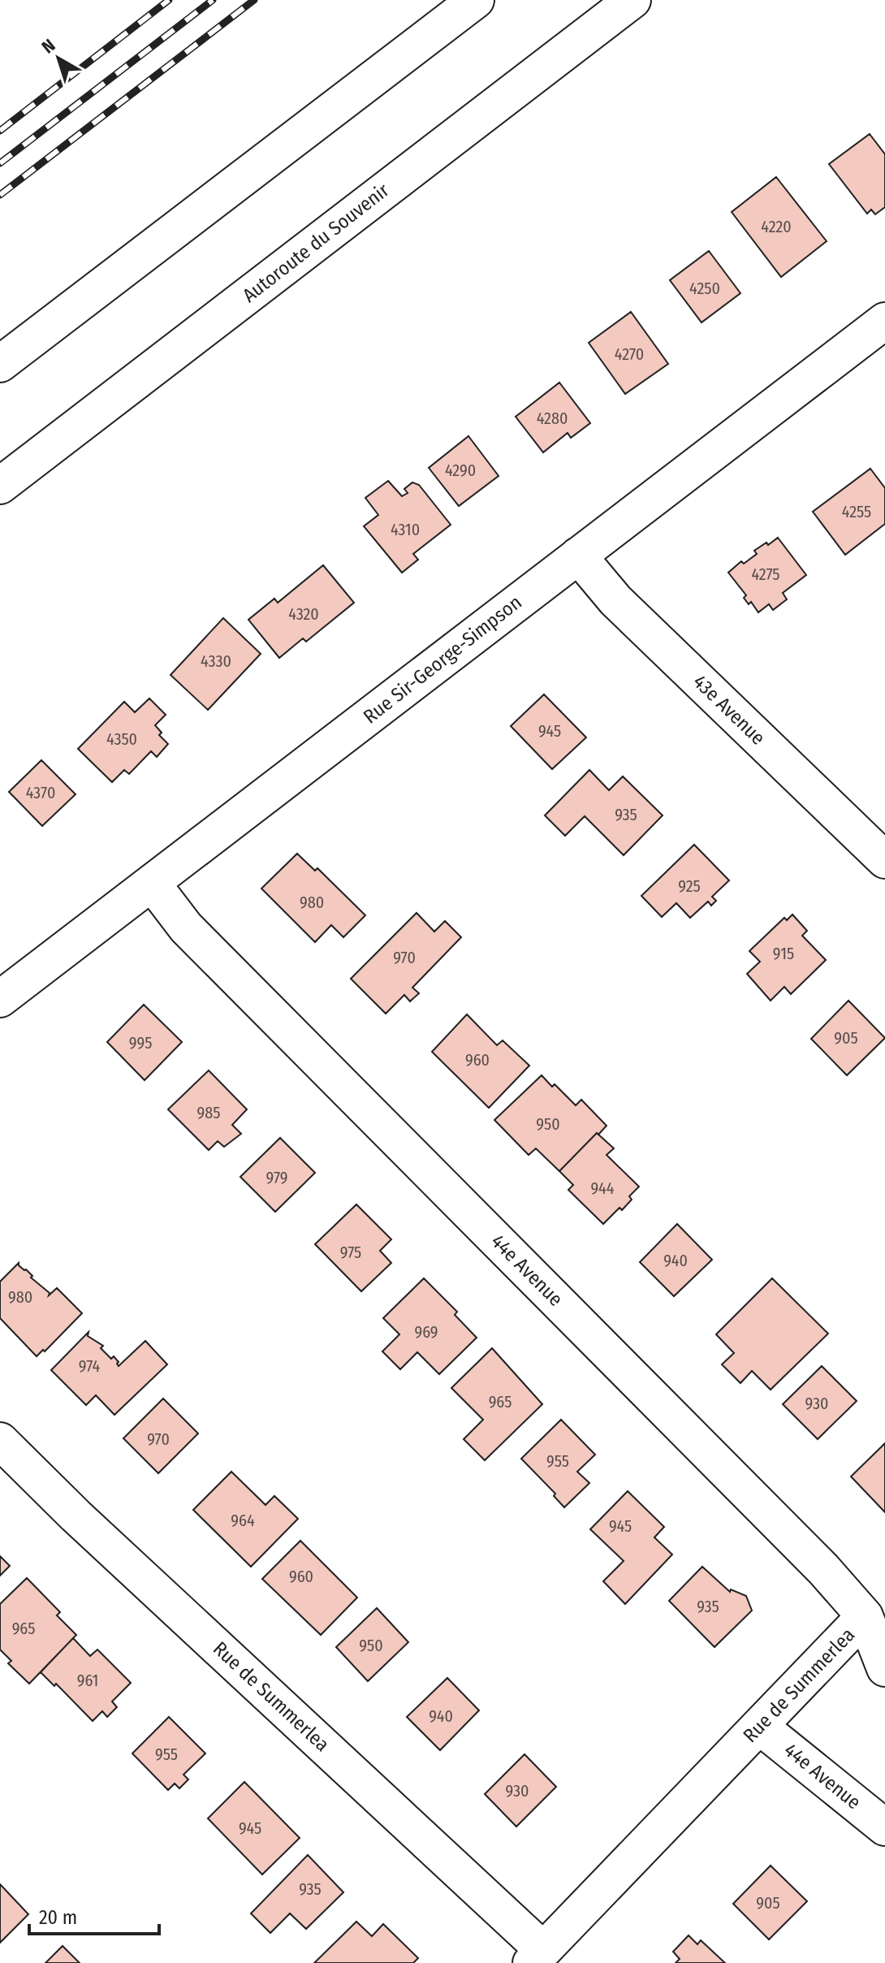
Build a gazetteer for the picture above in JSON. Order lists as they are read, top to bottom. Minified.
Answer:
{"streets":{"main road":["Autoroute du Souvenir","Rue Sir-George-Simpson","43e Avenue","44e Avenue","Rue de Summerlea"]},"crossings":[["Rue Sir-George-Simpson","43e Avenue"],["Rue Sir-George-Simpson","44e Avenue"],["44e Avenue","Rue de Summerlea"]],"house_numbers":["4220","4250","4270","4280","4290","4255","4310","4275","4320","4330","945","4350","4370","935","925","980","915","970","905","995","960","985","950","979","944","975","940","980","969","974","965","930","970","955","964","945","960","935","965","950","961","940","955","930","945","935","905"],"scale_bar":"20 m","north":"top left"}
